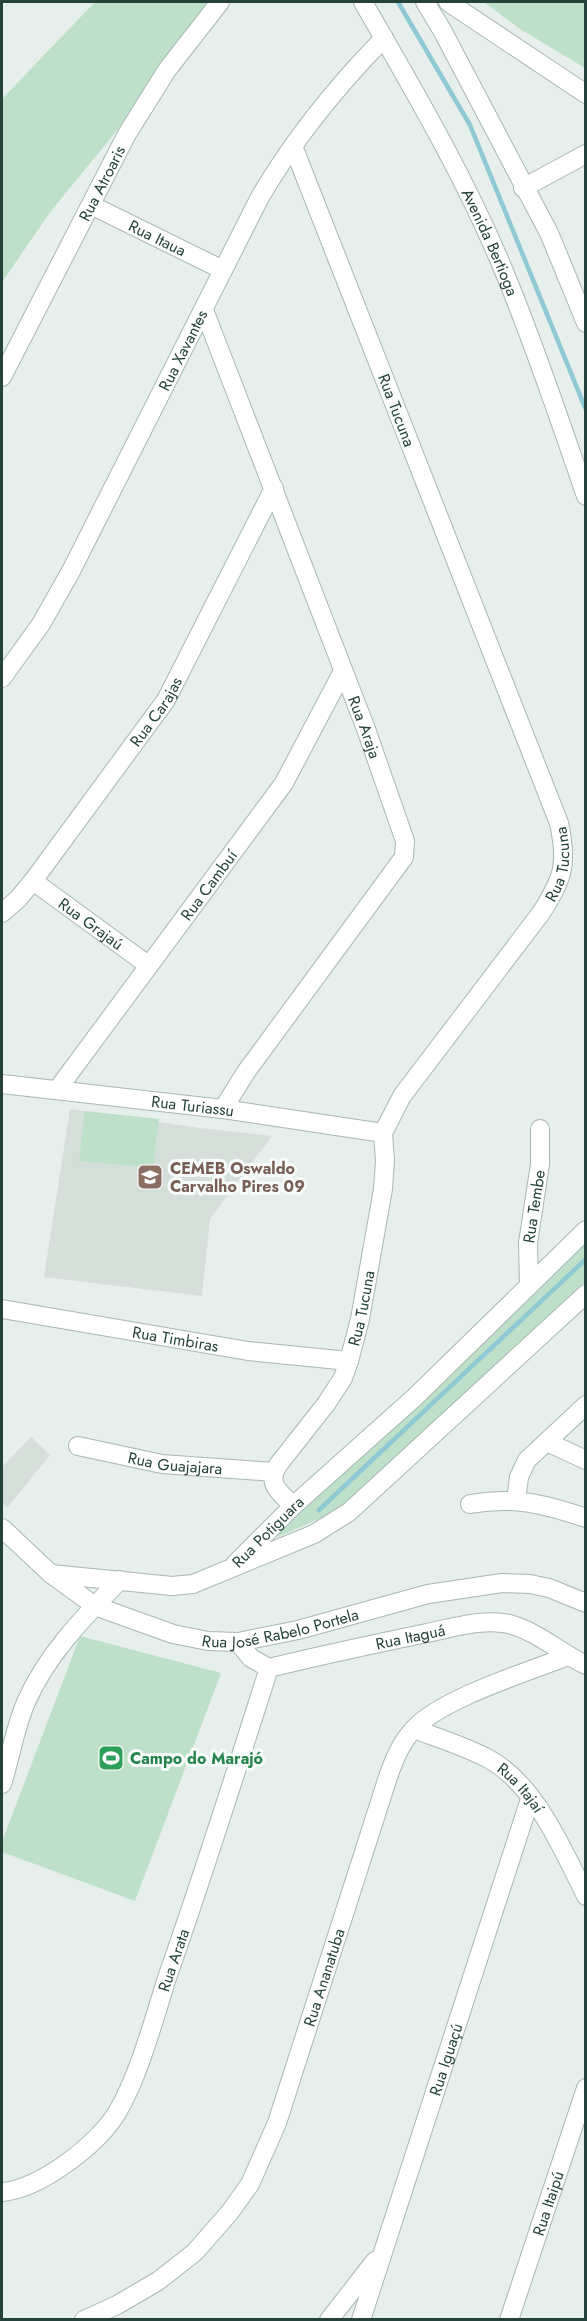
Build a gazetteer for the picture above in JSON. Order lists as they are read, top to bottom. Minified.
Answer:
{"streets":{"street":["Rua Atroaris","Rua Itaua","Avenida Bertioga","Rua Xavantes","Rua Tucuna","Rua Carajas","Rua Araja","Rua Cambuí","Rua Grajaú","Rua Turiassu","Rua Tembe","Rua Timbiras","Rua Guajajara","Rua Potiguara","Rua José Rabelo Portela","Rua Itaguá","Rua Itajaí","Rua Arata","Rua Ananatuba","Rua Iguaçú","Rua Itaipú"]},"crossings":[["Rua Atroaris","Rua Itaua"],["Rua Itaua","Rua Xavantes"],["Avenida Bertioga","Rua Xavantes"],["Rua Xavantes","Rua Tucuna"],["Rua Xavantes","Rua Araja"],["Rua Tucuna","Rua Turiassu"],["Rua Tucuna","Rua Timbiras"],["Rua Tucuna","Rua Guajajara"],["Rua Carajas","Rua Araja"],["Rua Carajas","Rua Grajaú"],["Rua Araja","Rua Cambuí"],["Rua Araja","Rua Turiassu"],["Rua Cambuí","Rua Grajaú"],["Rua Cambuí","Rua Turiassu"],["Rua Tembe","Rua Potiguara"],["Rua Itaguá","Rua Arata"],["Rua Itaguá","Rua Ananatuba"],["Rua Itajaí","Rua Ananatuba"],["Rua Itajaí","Rua Iguaçú"]],"places":{"school or university":["CEMEB Oswaldo Carvalho Pires 09"],"sports":["Campo do Marajó"]}}
